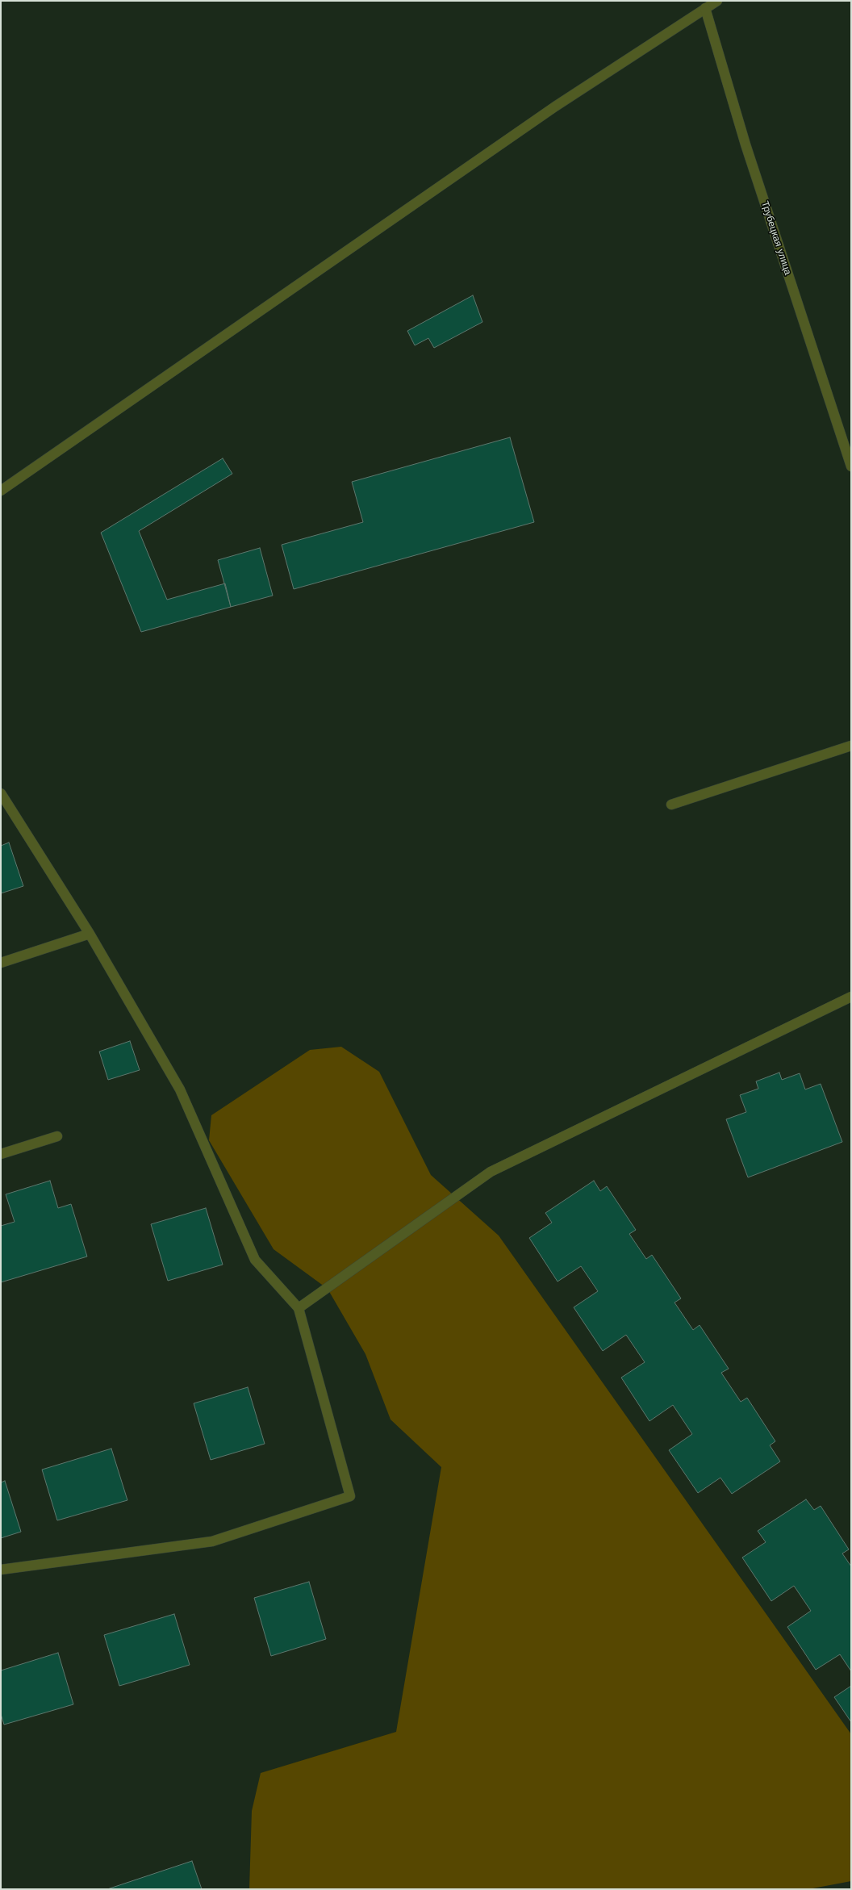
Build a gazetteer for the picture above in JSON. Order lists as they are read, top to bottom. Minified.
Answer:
{"streets":{"street":["Трубецкая улица"]}}
